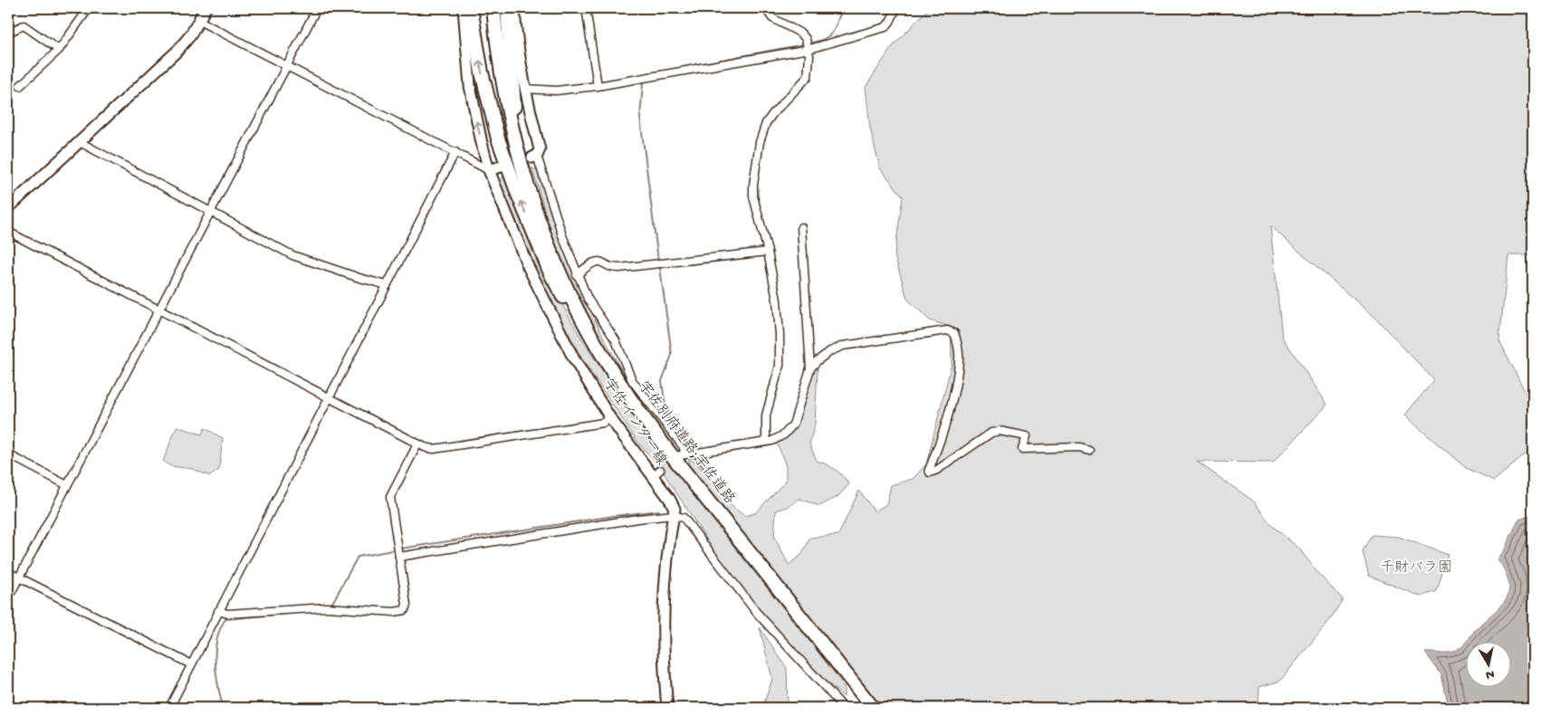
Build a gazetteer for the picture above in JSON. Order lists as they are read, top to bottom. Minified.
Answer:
{"streets":{"highway":["宇佐別府道路;宇佐道路"],"main road":["宇佐インター線"]},"parks":["千財バラ園"],"north":"bottom"}
